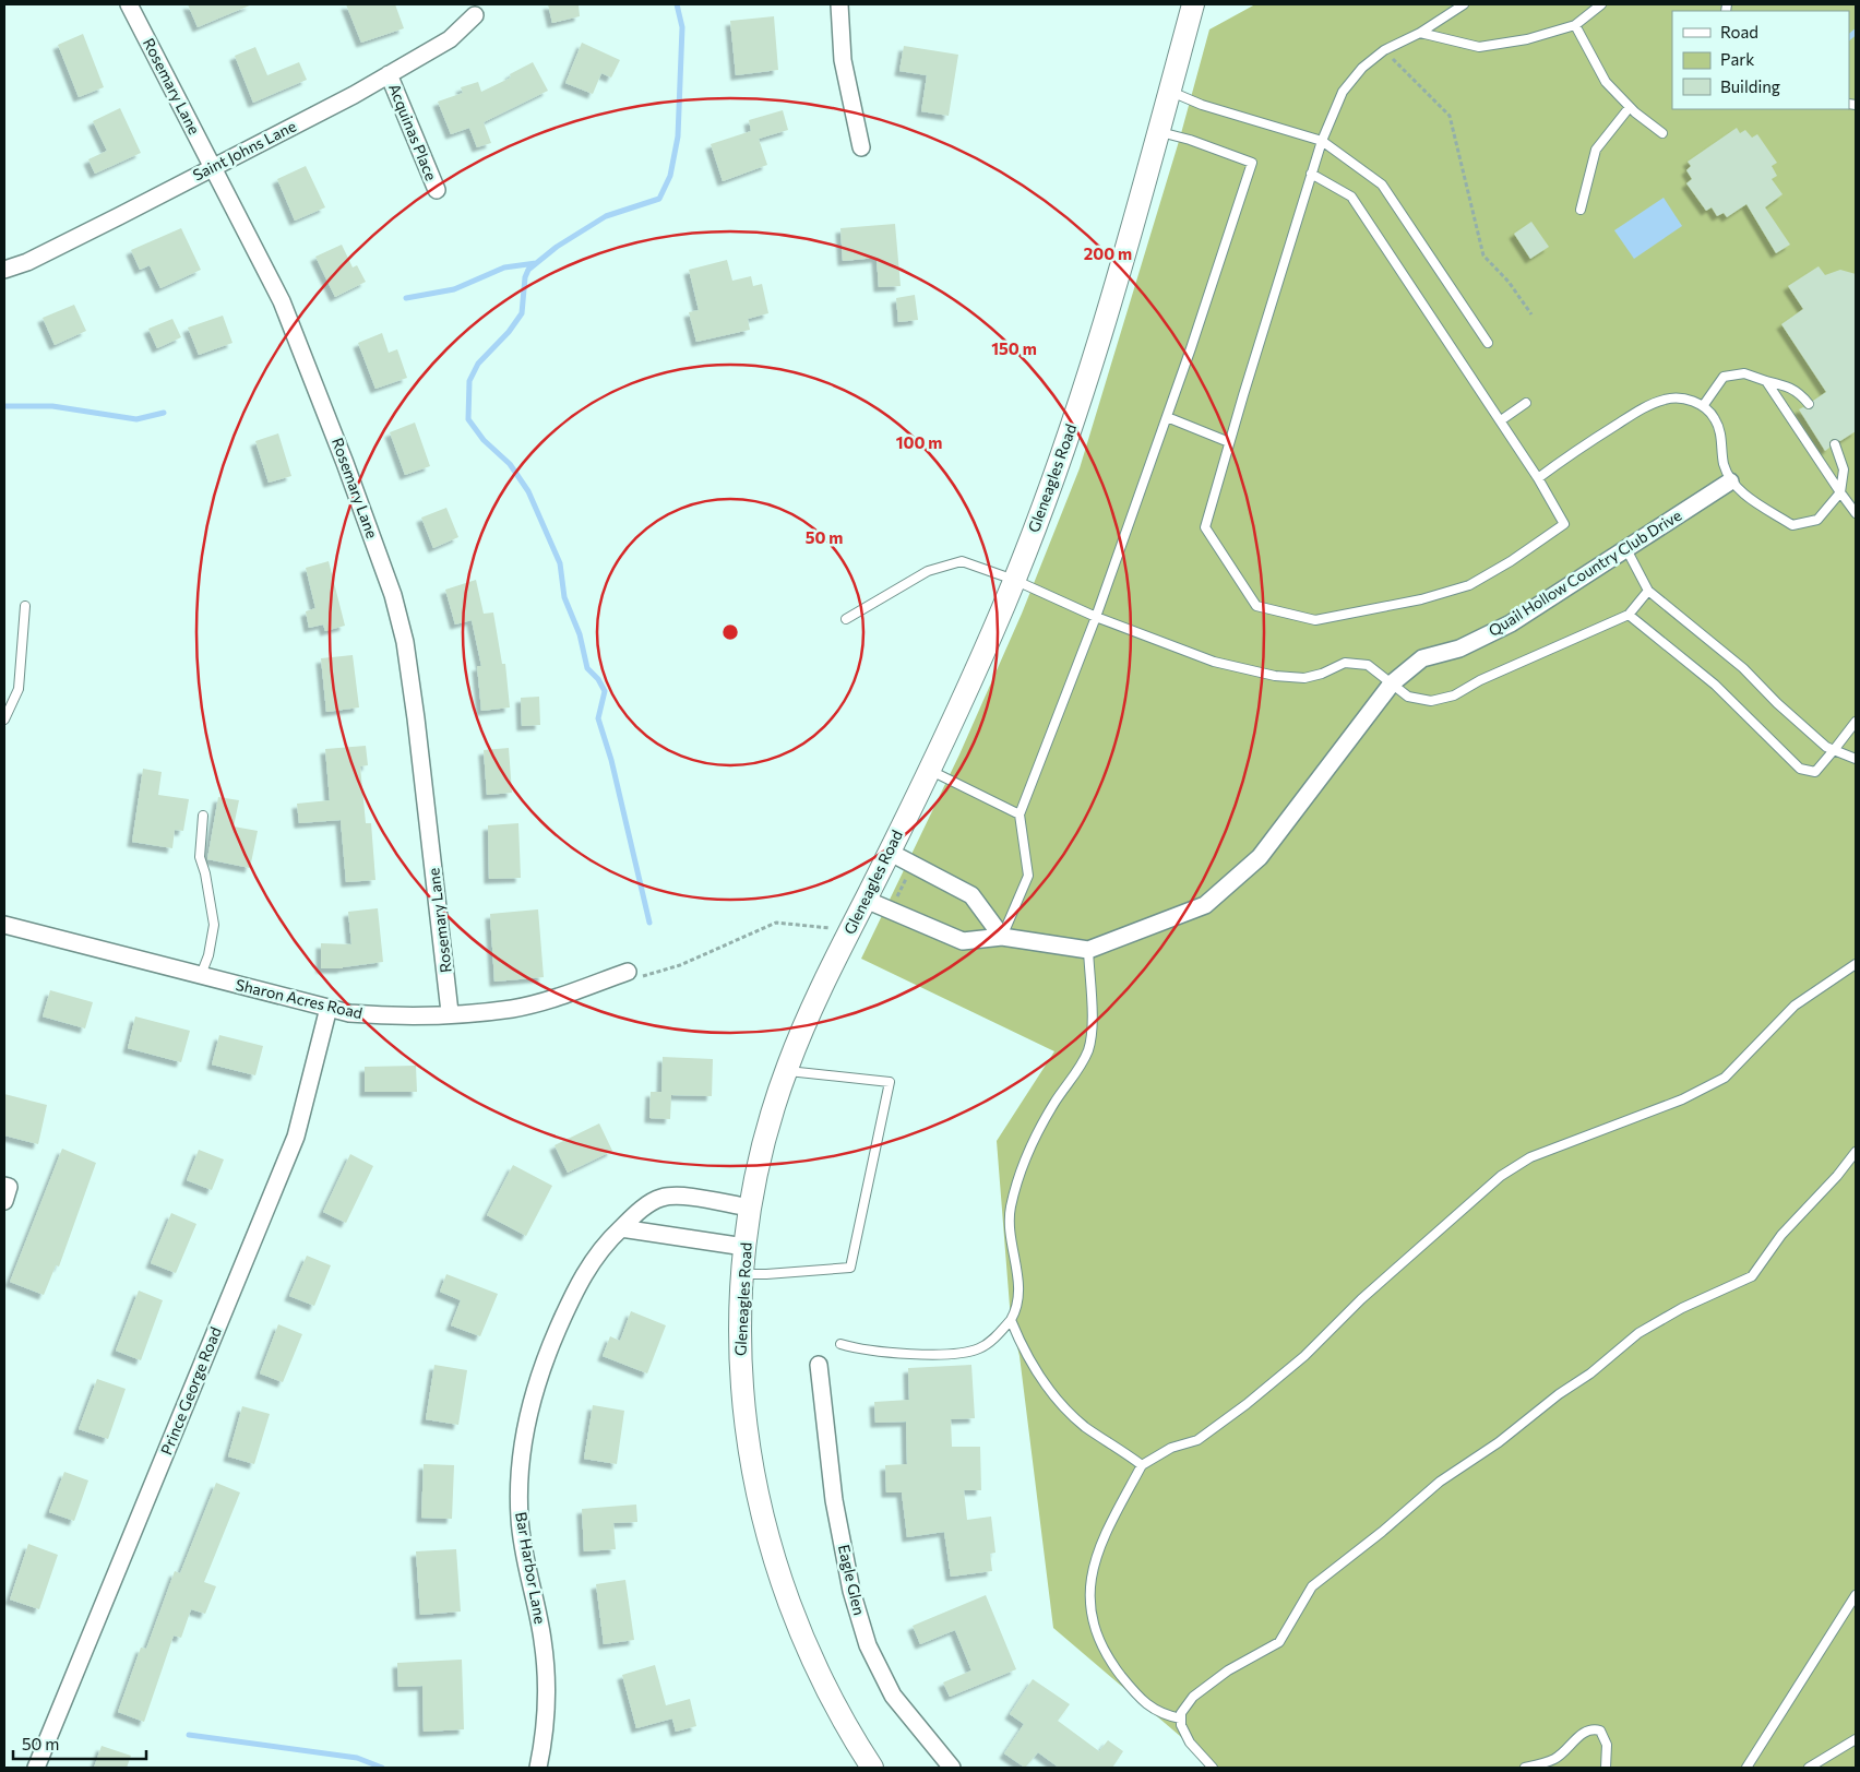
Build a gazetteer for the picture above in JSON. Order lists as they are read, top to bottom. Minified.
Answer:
{"streets":{"street":["Rosemary Lane","Acquinas Place","Saint Johns Lane","Gleneagles Road","Quail Hollow Country Club Drive","Sharon Acres Road","Prince George Road","Bar Harbor Lane","Eagle Glen"]},"crossings":[["Rosemary Lane","Saint Johns Lane"],["Rosemary Lane","Sharon Acres Road"],["Acquinas Place","Saint Johns Lane"],["Gleneagles Road","Quail Hollow Country Club Drive"],["Gleneagles Road","Bar Harbor Lane"],["Sharon Acres Road","Prince George Road"]],"legend":["Road","Park","Building"],"scale_bar":"50 m","rings":["200 m","150 m","100 m","50 m"]}
